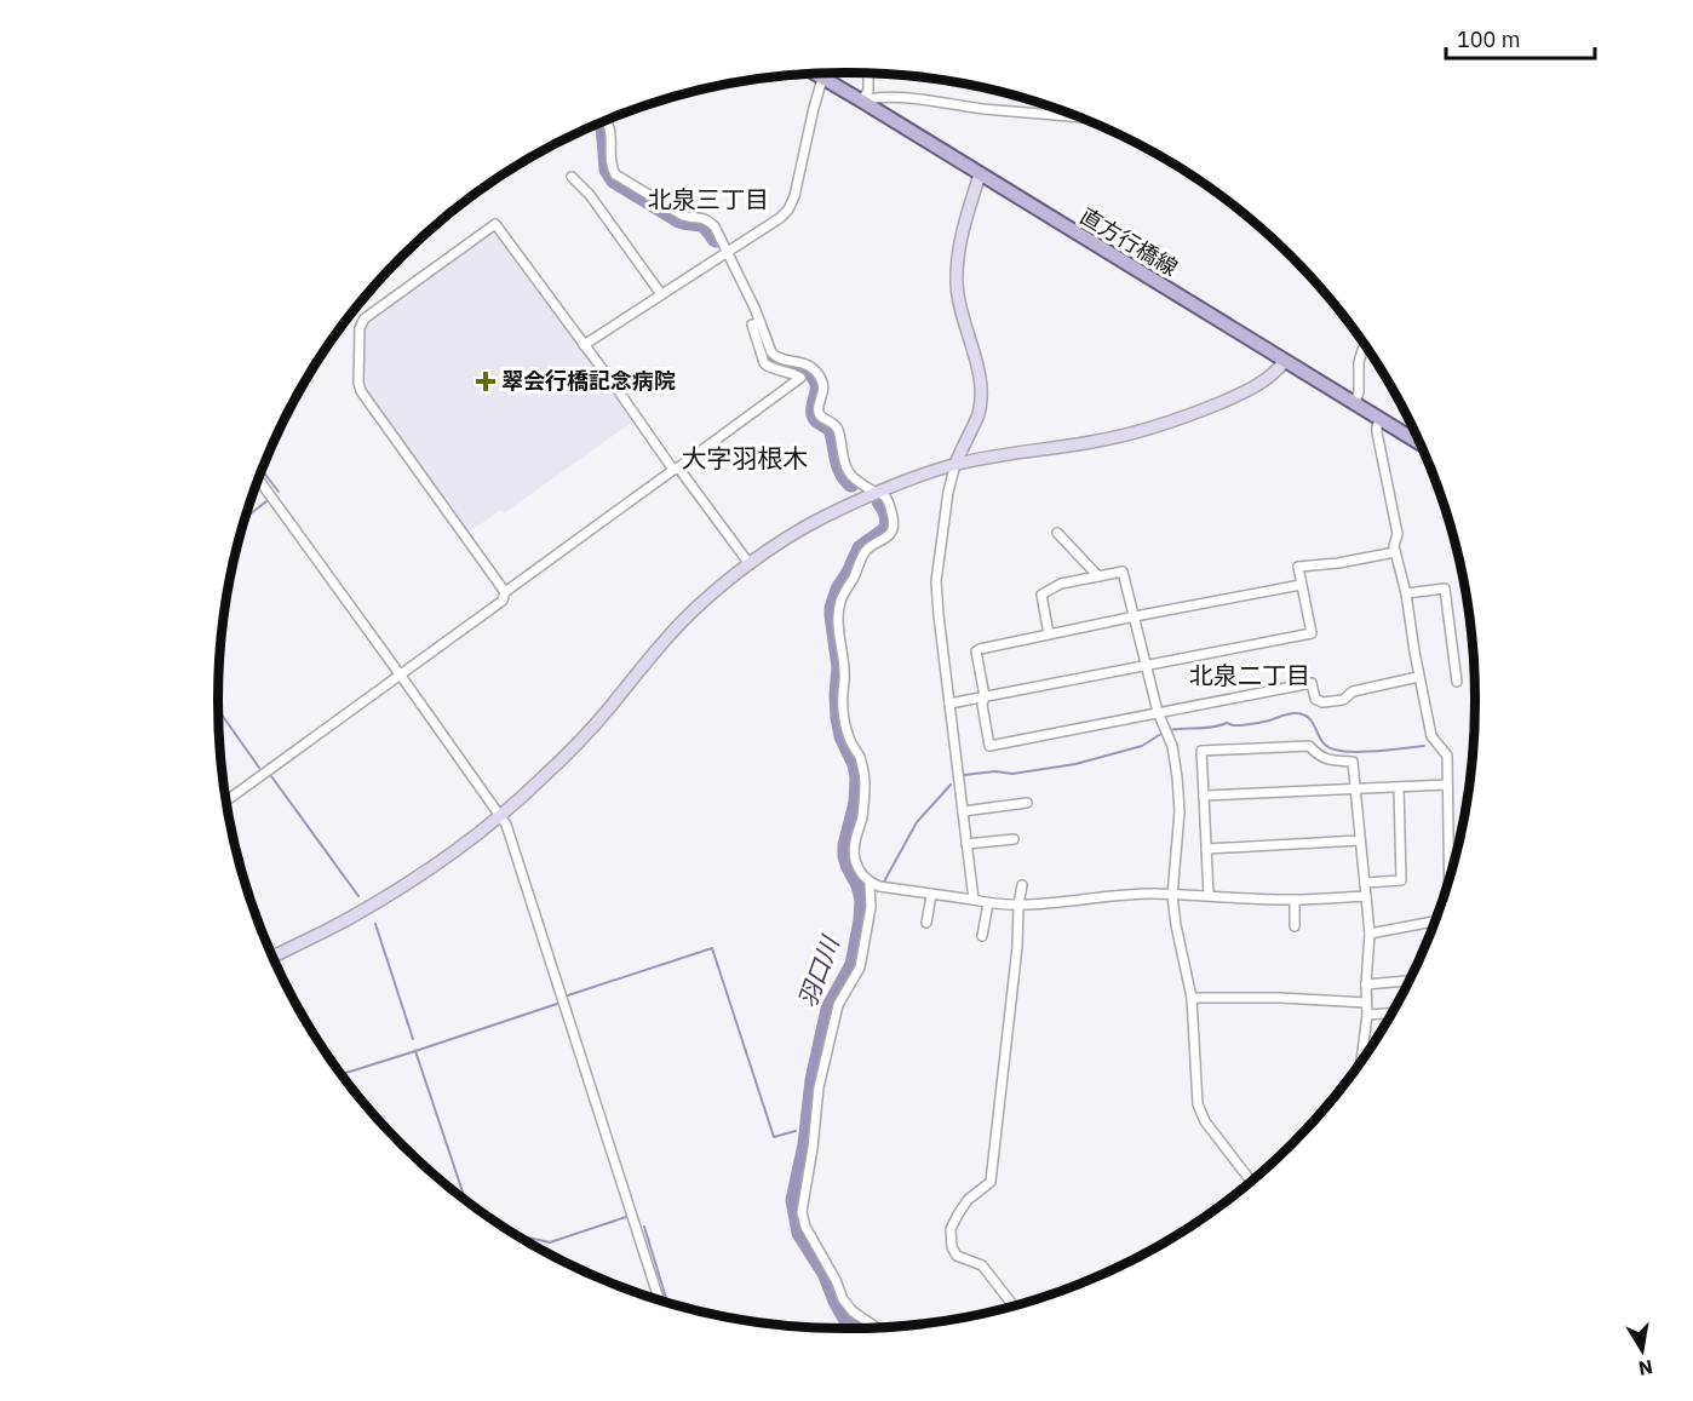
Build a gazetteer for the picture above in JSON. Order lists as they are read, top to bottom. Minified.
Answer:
{"streets":{"main road":["直方行橋線"]},"districts":["北泉三丁目","大字羽根木","北泉二丁目"],"water":["羽口川"],"places":{"health":["翠会行橋記念病院"]},"scale_bar":"100 m","north":"bottom"}
